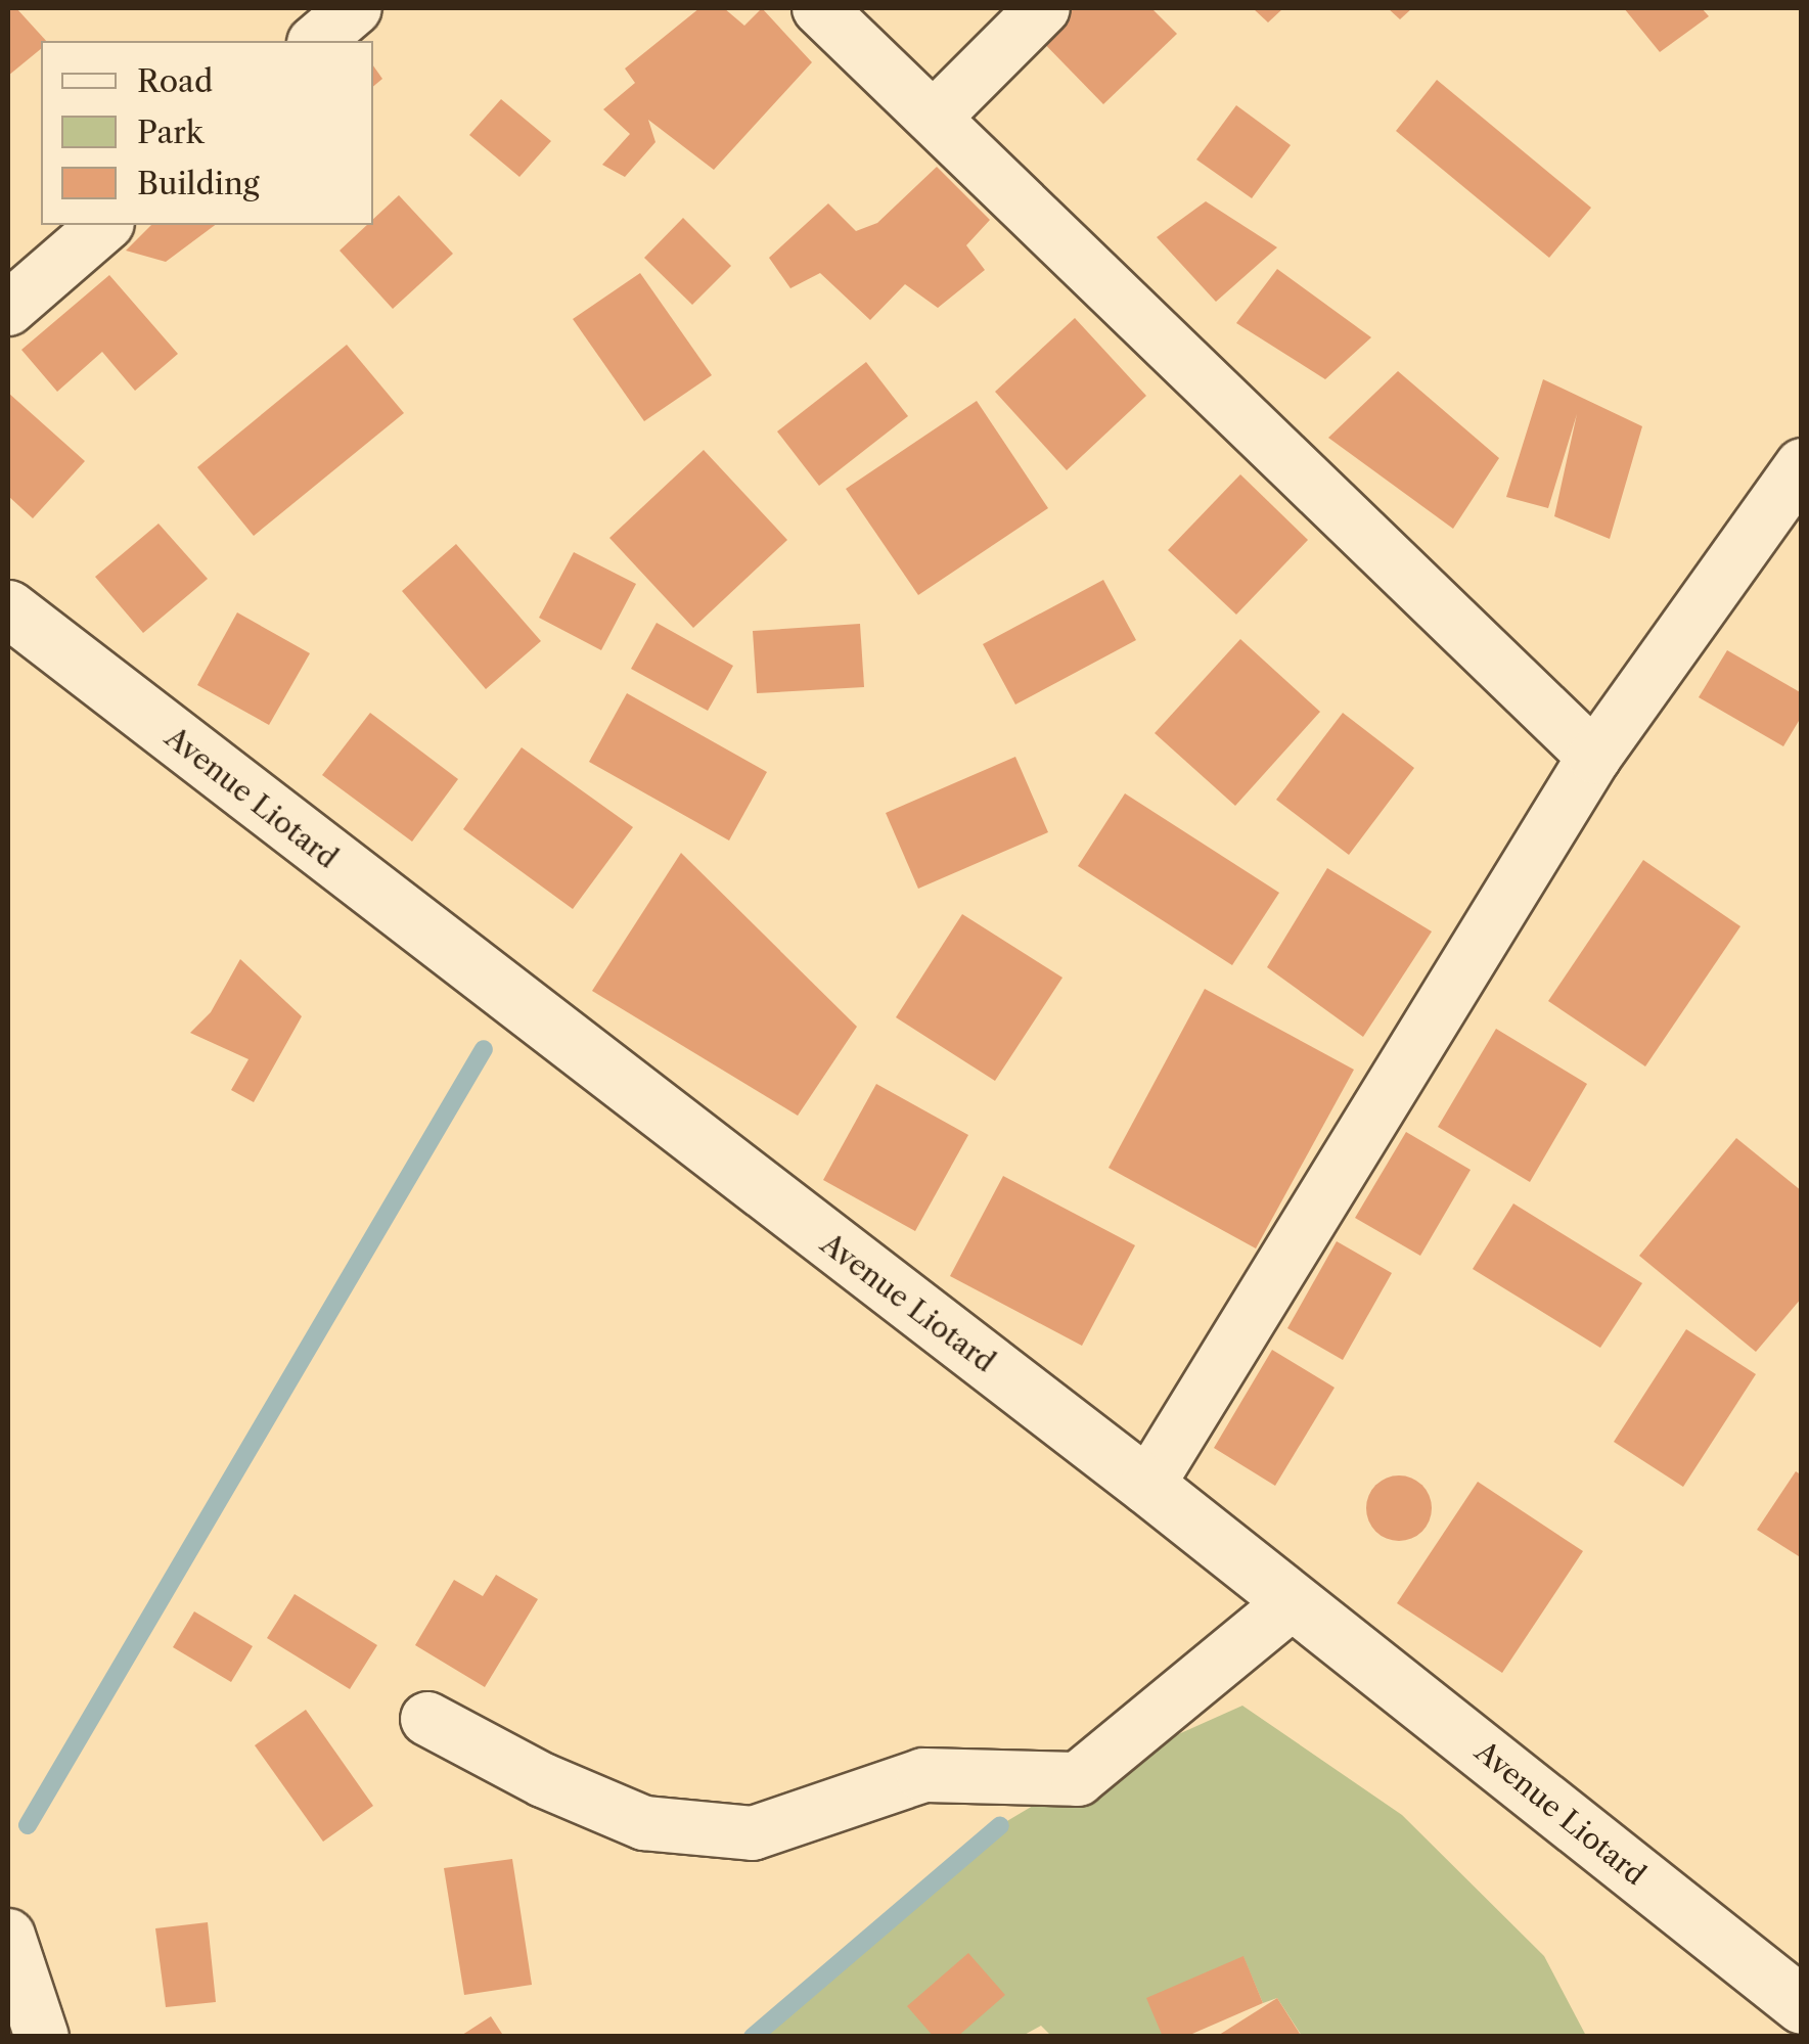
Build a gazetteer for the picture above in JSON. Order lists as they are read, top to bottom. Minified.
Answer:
{"streets":{"street":["Avenue Liotard"]},"legend":["Road","Park","Building"]}
